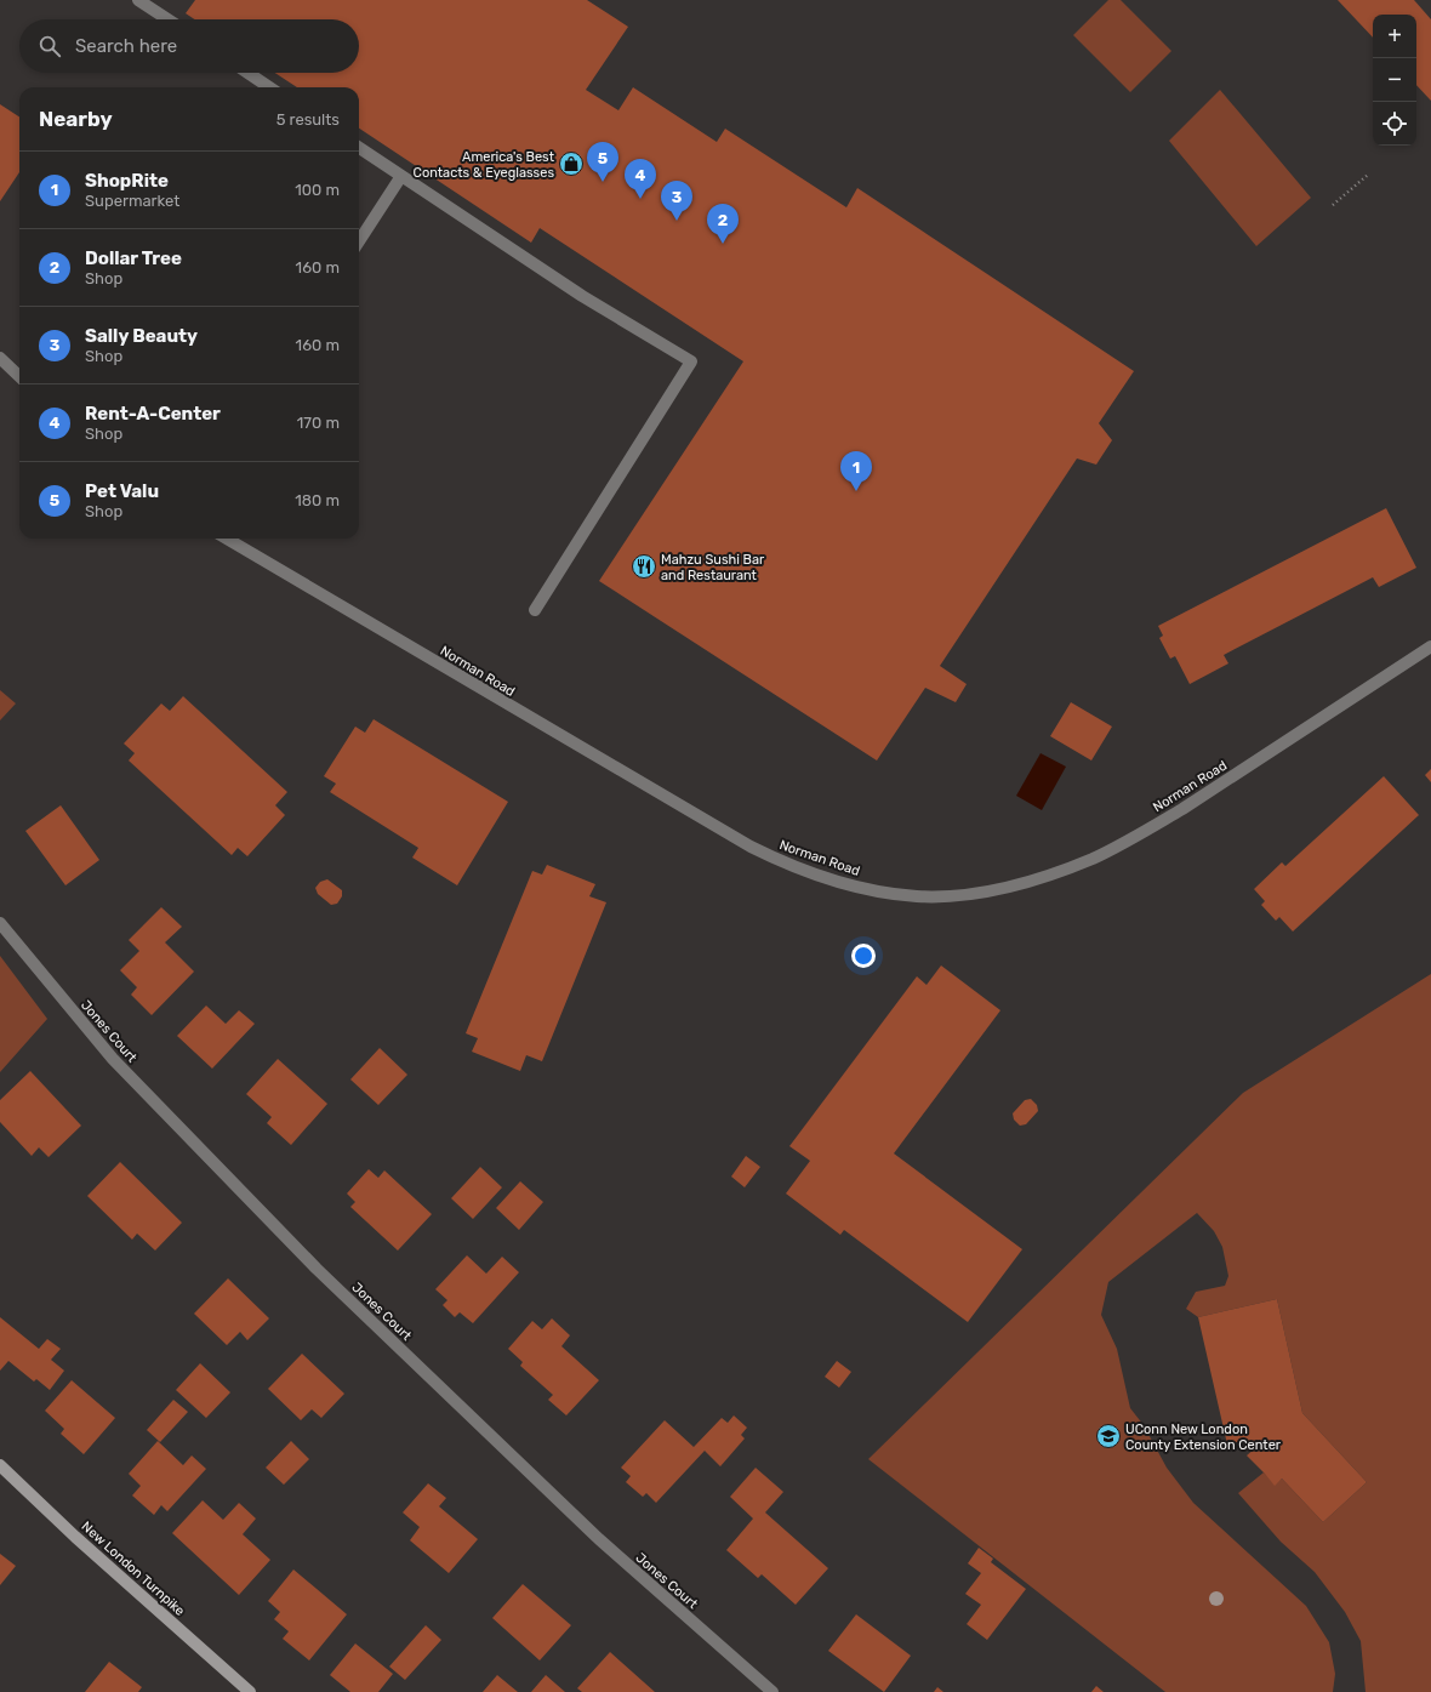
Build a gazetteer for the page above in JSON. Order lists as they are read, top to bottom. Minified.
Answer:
{"streets":{"main road":["New London Turnpike"],"street":["Norman Road","Jones Court"]},"places":{"shop":["America's Best Contacts & Eyeglasses"],"restaurant":["Mahzu Sushi Bar and Restaurant"],"school or university":["UConn New London County Extension Center"]},"page":{"map_buttons":["+","−"],"search":"Search here","heading":["Nearby","5 results"],"pins":["5","4","3","2","1"],"list":[{"mark":"1","name":"ShopRite","note":"Supermarket","value":"100 m"},{"mark":"2","name":"Dollar Tree","note":"Shop","value":"160 m"},{"mark":"3","name":"Sally Beauty","note":"Shop","value":"160 m"},{"mark":"4","name":"Rent-A-Center","note":"Shop","value":"170 m"},{"mark":"5","name":"Pet Valu","note":"Shop","value":"180 m"}]}}
